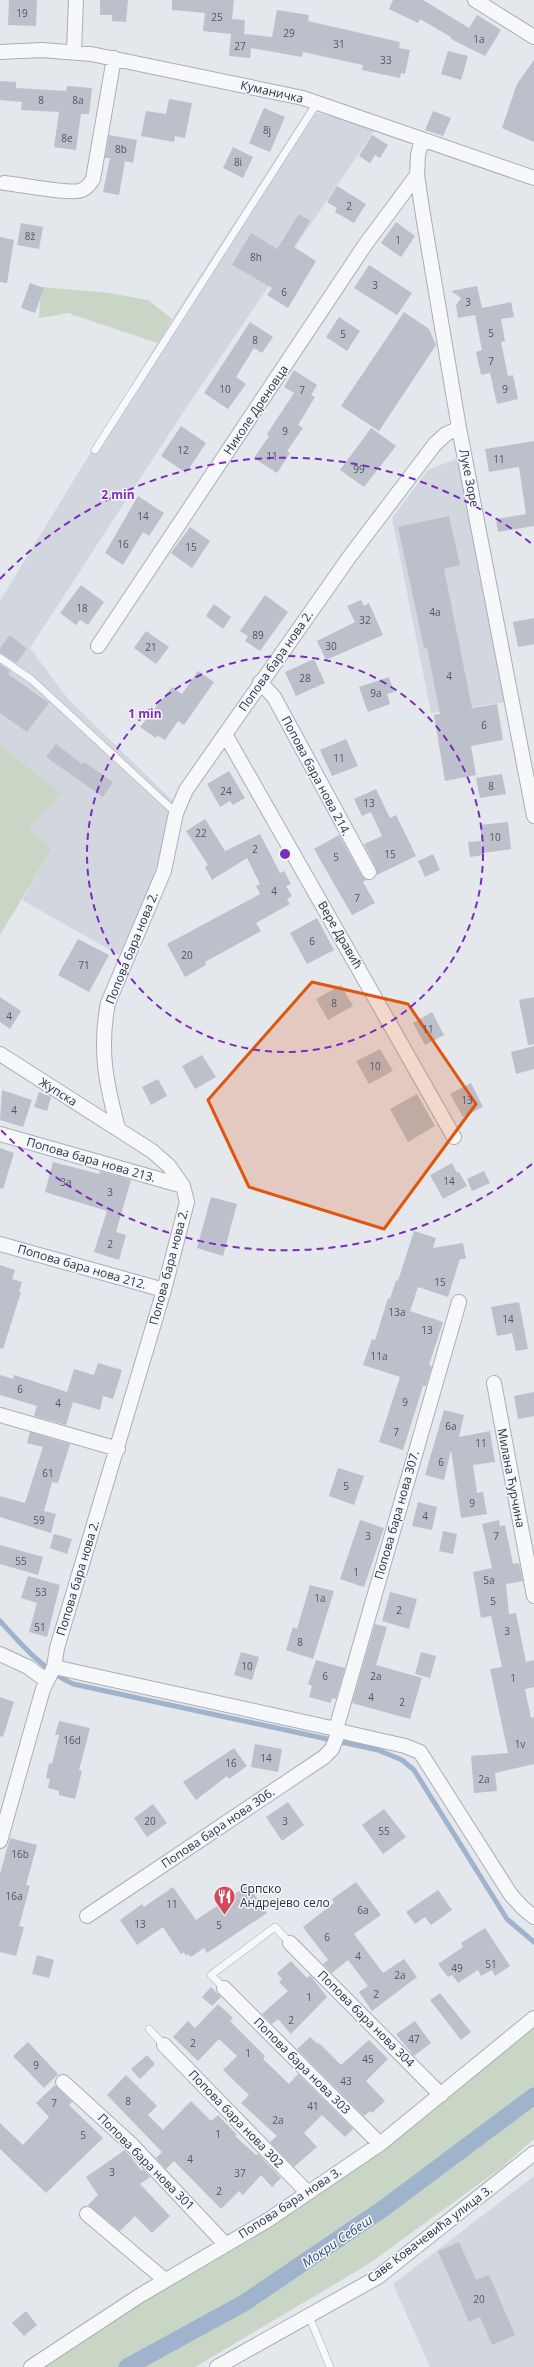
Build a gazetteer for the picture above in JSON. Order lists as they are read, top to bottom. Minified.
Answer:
{"streets":{"street":["Куманичка","Николе Дреновца","Луке Зоре","Попова бара нова 2.","Попова бара нова 214.","Вере Дравић","Жупска","Попова бара нова 213.","Попова бара нова 212.","Милана Ћурчина","Попова бара нова 307.","Попова бара нова 306.","Попова бара нова 304","Попова бара нова 303","Попова бара нова 302","Попова бара нова 301","Попова бара нова 3.","Саве Ковачевића улица 3."]},"crossings":[["Куманичка","Луке Зоре"],["Николе Дреновца","Луке Зоре"],["Луке Зоре","Попова бара нова 2."],["Попова бара нова 2.","Попова бара нова 214."],["Попова бара нова 2.","Вере Дравић"],["Попова бара нова 2.","Жупска"],["Попова бара нова 2.","Попова бара нова 213."],["Попова бара нова 2.","Попова бара нова 212."],["Попова бара нова 307.","Попова бара нова 306."],["Попова бара нова 304","Попова бара нова 3."],["Попова бара нова 303","Попова бара нова 3."],["Попова бара нова 302","Попова бара нова 3."],["Попова бара нова 301","Попова бара нова 3."]],"water":["Мокри Себеш"],"places":{"restaurant":["Српско Андрејево село"]},"house_numbers":["19","25","29","1a","31","27","33","8","8a","8j","8e","8b","8i","2","8ž","1","8h","3","6","3","5","5","8","7","10","9","7","9","12","11","11","99","14","16","15","18","4a","32","89","30","21","4","28","9a","6","11","8","24","13","22","10","2","15","5","4","7","6","20","71","8","4","11","10","13","4","14","3a","3","2","15","13a","14","13","11a","6","9","4","6a","7","11","6","61","5","9","4","59","3","7","55","1","5a","53","1a","5","2","51","3","8","10","6","2a","1","4","2","16d","1v","14","16","2a","20","3","55","16b","16a","11","6a","13","5","6","4","51","49","2a","2","1","2","47","2","1","45","9","43","8","7","41","2a","1","5","4","3","37","2","20"],"rings":["2 min","1 min"]}
